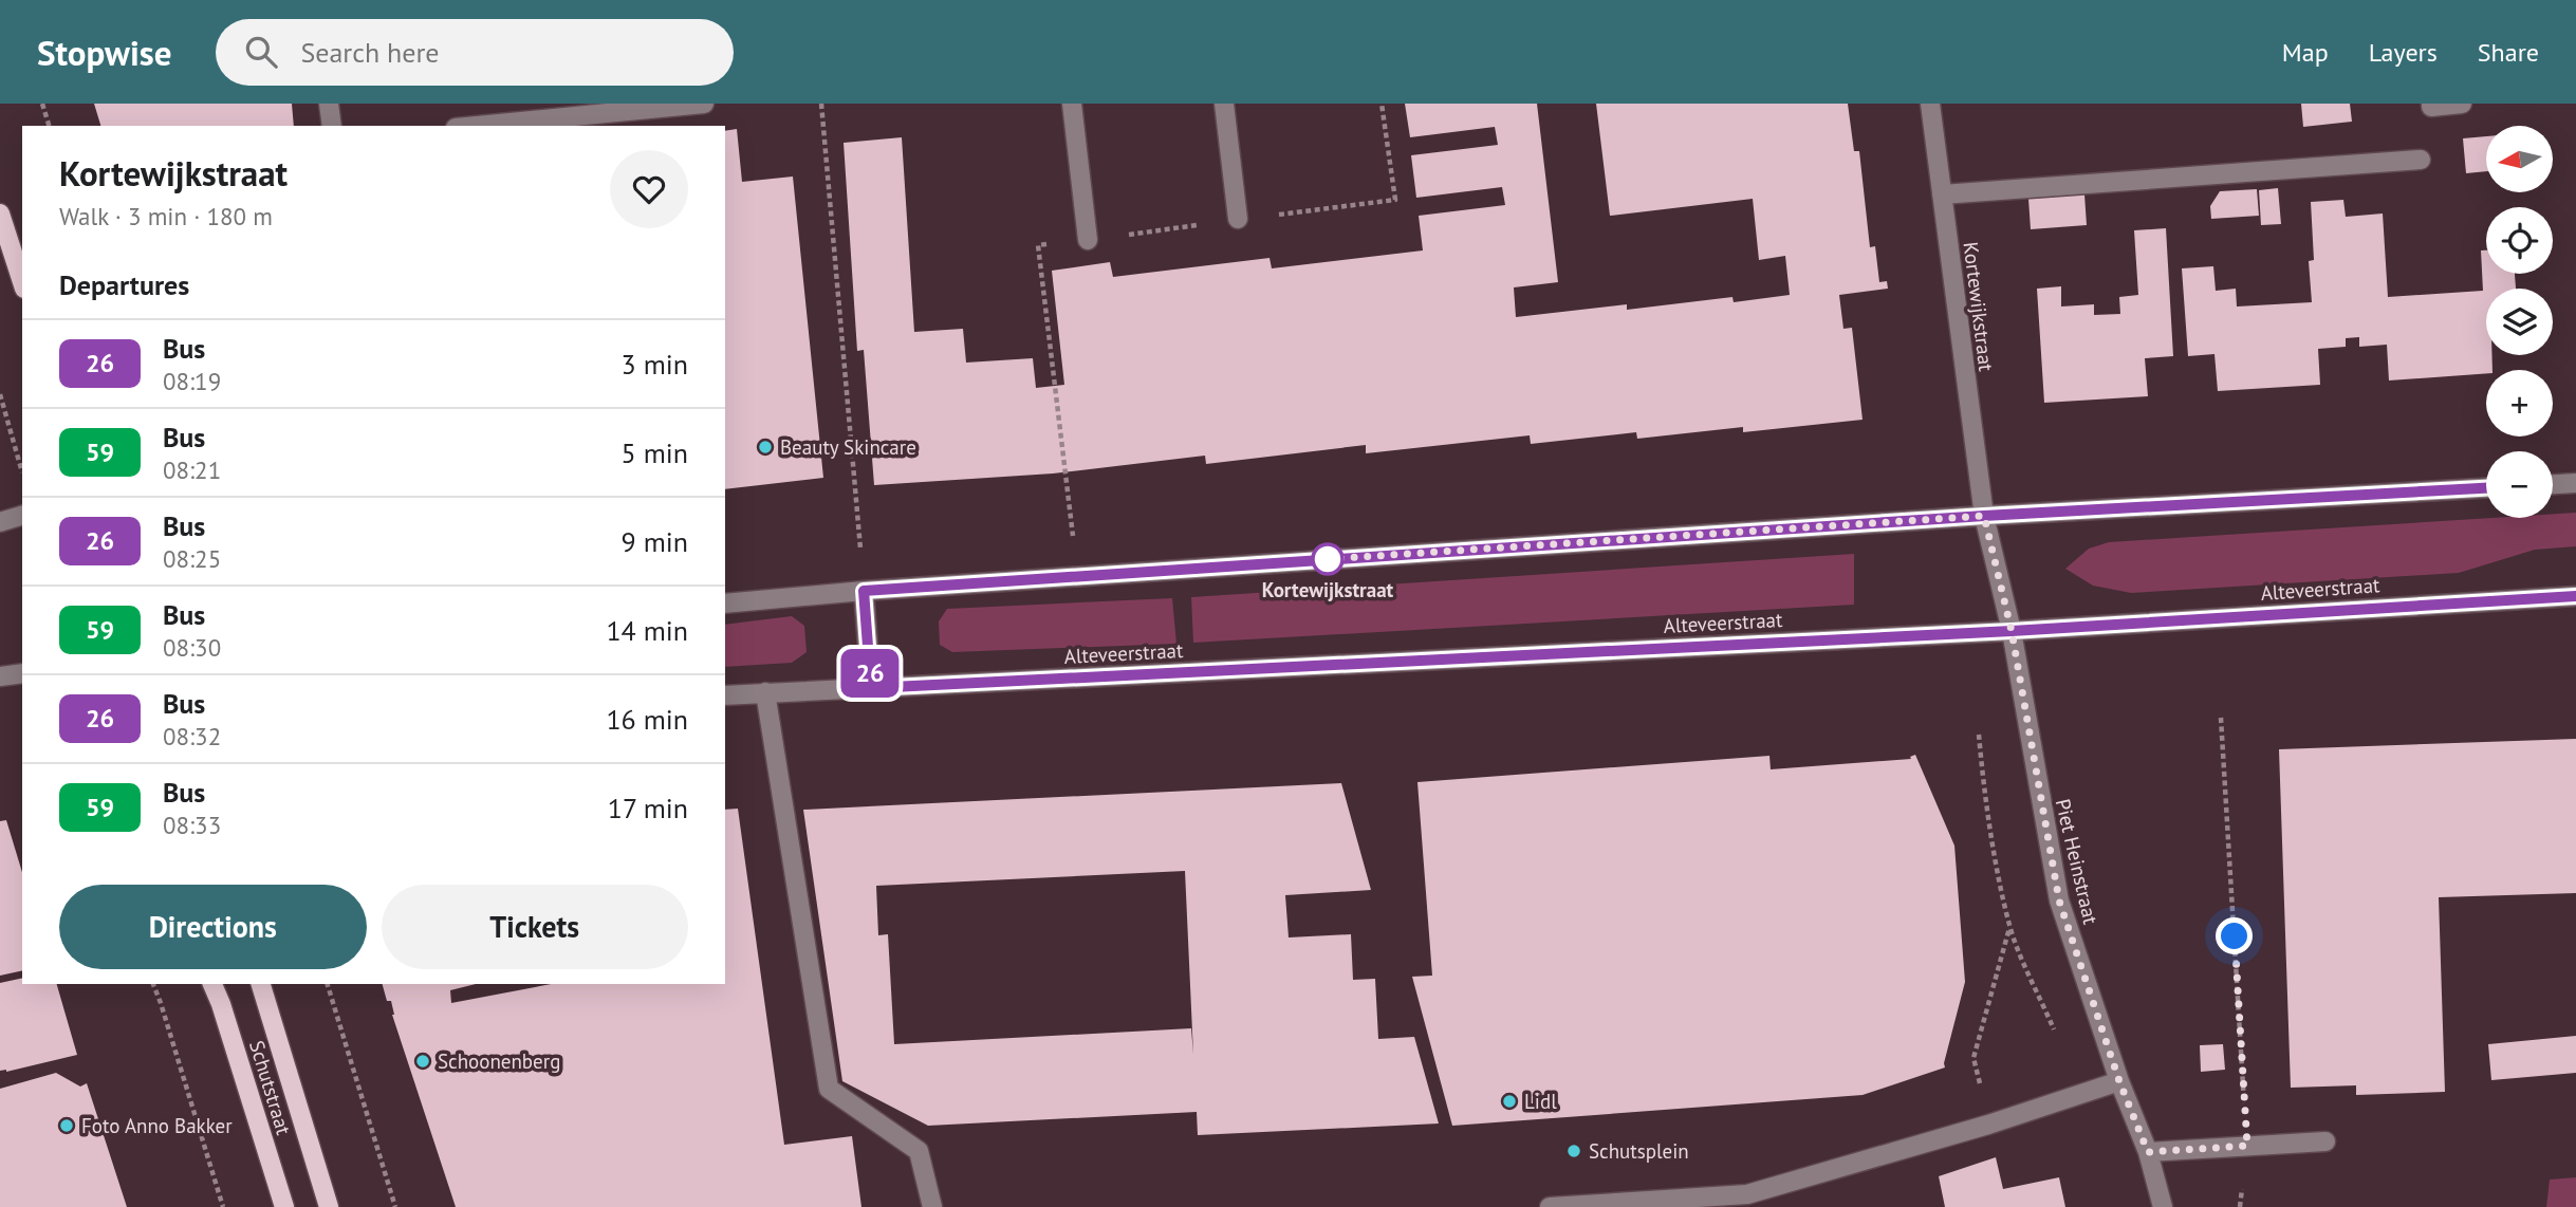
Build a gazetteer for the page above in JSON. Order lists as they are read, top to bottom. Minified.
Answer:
{"streets":{"main road":["Schutstraat"],"street":["Kortewijkstraat","Alteveerstraat","Piet Heinstraat"]},"crossings":[["Kortewijkstraat","Piet Heinstraat"],["Alteveerstraat","Piet Heinstraat"]],"places":["Beauty Skincare","Kortewijkstraat","Schoonenberg","Lidl","Foto Anno Bakker","Schutsplein"],"lines":["bus line 26"],"north":"left","page":{"header":"Stopwise","search":"Search here","nav":["Map","Layers","Share"],"on_map":"26","map_buttons":["+","−"],"heading":[["Kortewijkstraat","Walk · 3 min · 180 m"],"Departures"],"list":[{"mark":"26","name":"Bus","note":"08:19","value":"3 min"},{"mark":"59","name":"Bus","note":"08:21","value":"5 min"},{"mark":"26","name":"Bus","note":"08:25","value":"9 min"},{"mark":"59","name":"Bus","note":"08:30","value":"14 min"},{"mark":"26","name":"Bus","note":"08:32","value":"16 min"},{"mark":"59","name":"Bus","note":"08:33","value":"17 min"}],"buttons":["Directions","Tickets"]}}
